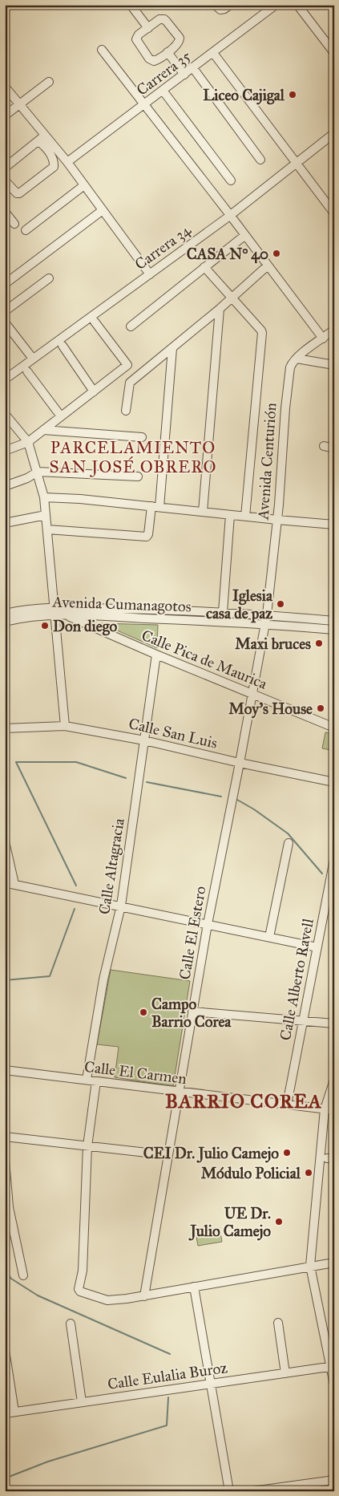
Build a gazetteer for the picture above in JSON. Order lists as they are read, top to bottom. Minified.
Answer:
{"streets":{"street":["Carrera 35","Carrera 34","Avenida Centurión","Avenida Cumanagotos","Calle Pica de Maurica","Calle San Luis","Calle Altagracia","Calle El Estero","Calle Alberto Ravell","Calle El Carmen","Calle Eulalia Buroz"]},"crossings":[["Avenida Centurión","Avenida Cumanagotos"],["Avenida Centurión","Calle El Estero"],["Avenida Cumanagotos","Calle Pica de Maurica"],["Avenida Cumanagotos","Calle El Estero"],["Calle Pica de Maurica","Calle Altagracia"],["Calle Pica de Maurica","Calle El Estero"],["Calle San Luis","Calle Altagracia"],["Calle San Luis","Calle El Estero"],["Calle Altagracia","Calle El Carmen"],["Calle El Estero","Calle El Carmen"],["Calle Alberto Ravell","Calle El Carmen"]],"districts":["PARCELAMIENTO SAN JOSÉ OBRERO","BARRIO COREA"],"places":["Liceo Cajigal","CASA N° 40","Iglesia casa de paz","Don diego","Maxi bruces","Moy's House","Campo Barrio Corea","CEI Dr. Julio Camejo","Módulo Policial","UE Dr. Julio Camejo"]}
